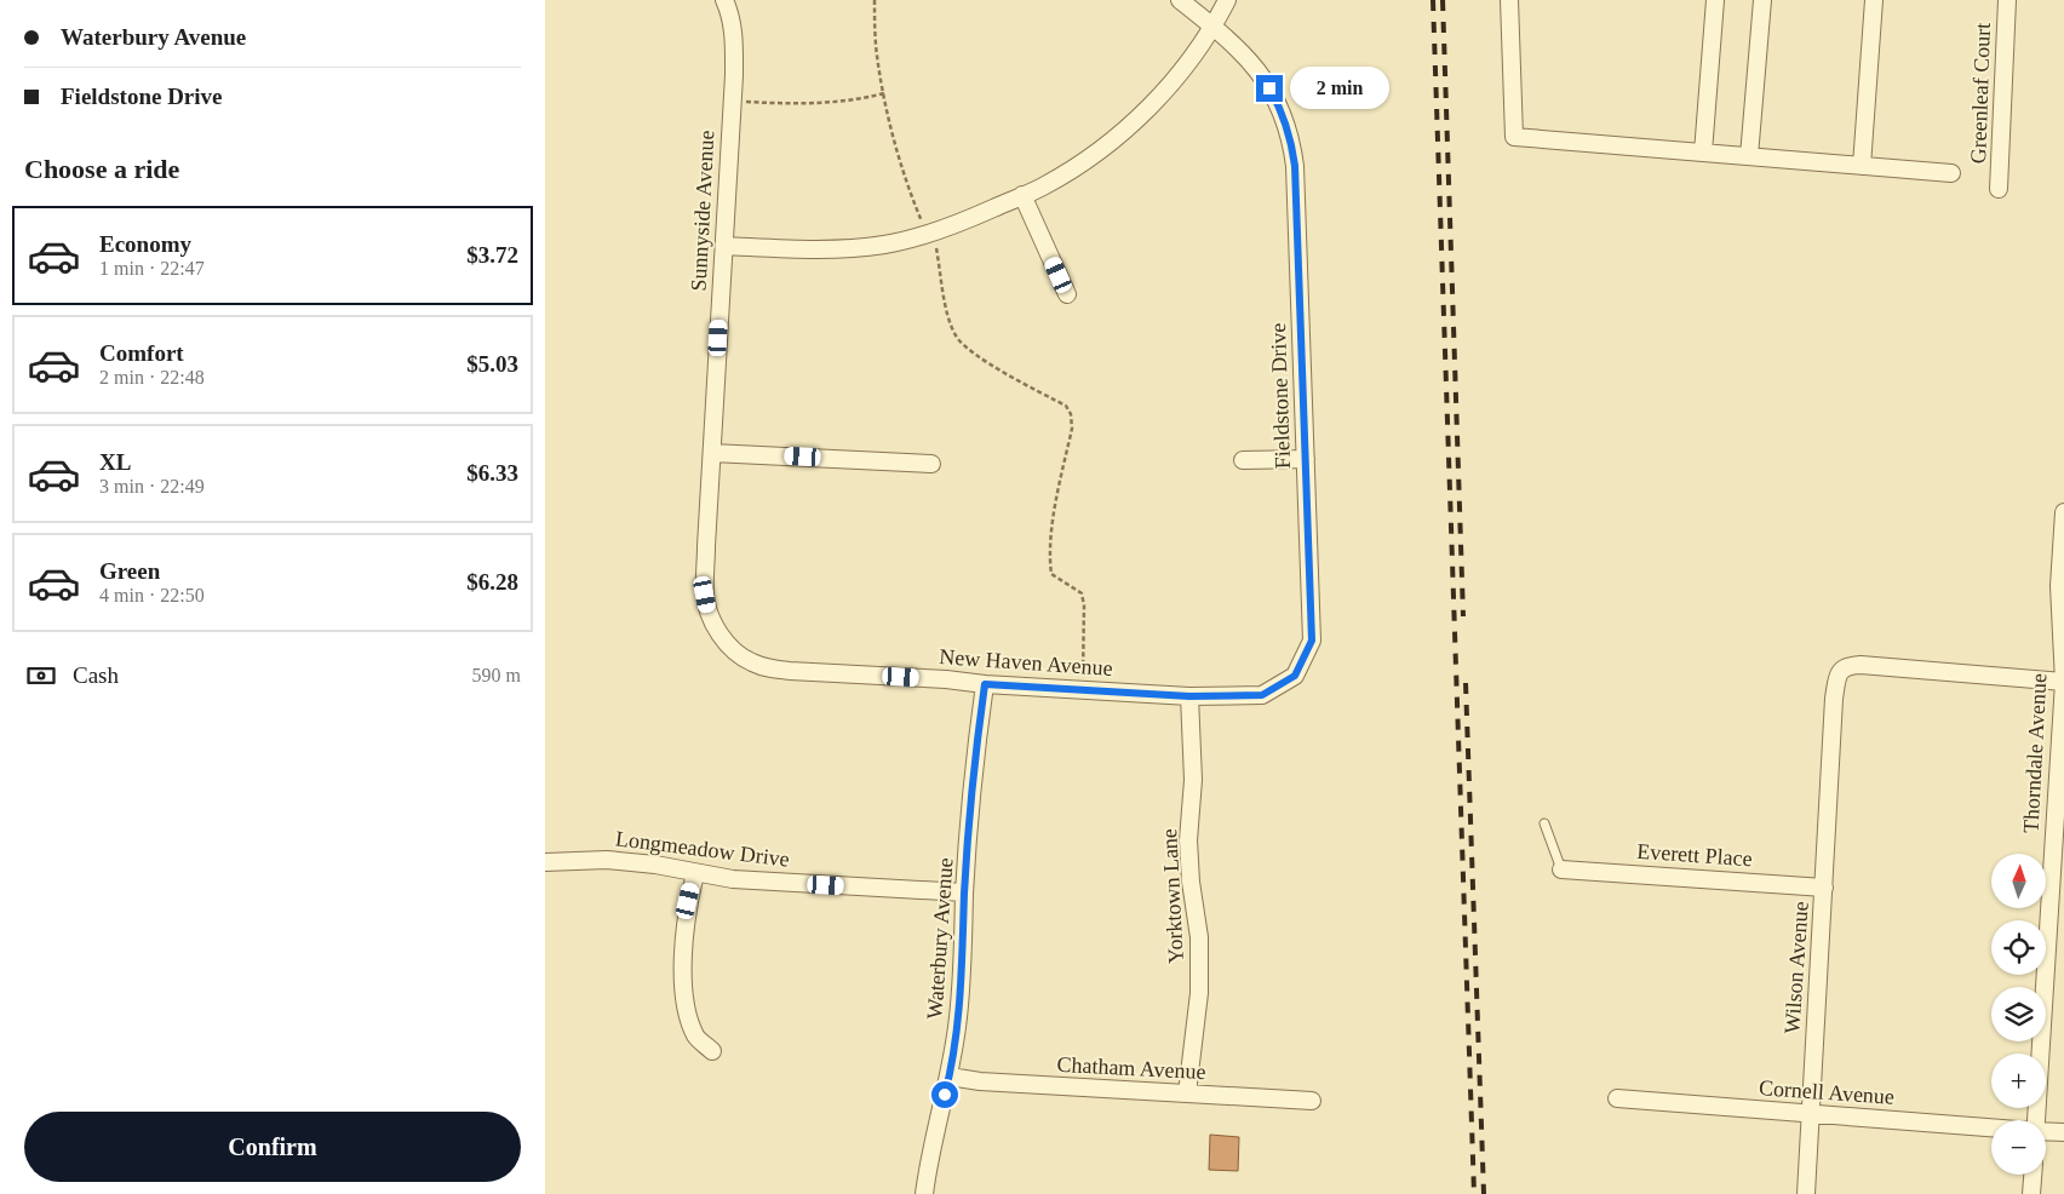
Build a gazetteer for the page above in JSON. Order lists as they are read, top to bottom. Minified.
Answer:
{"streets":{"street":["Greenleaf Court","Sunnyside Avenue","Fieldstone Drive","New Haven Avenue","Thorndale Avenue","Longmeadow Drive","Everett Place","Yorktown Lane","Waterbury Avenue","Wilson Avenue","Chatham Avenue","Cornell Avenue"]},"crossings":[["Sunnyside Avenue","New Haven Avenue"],["Fieldstone Drive","New Haven Avenue"],["Fieldstone Drive","Yorktown Lane"],["New Haven Avenue","Yorktown Lane"],["New Haven Avenue","Waterbury Avenue"],["Thorndale Avenue","Wilson Avenue"],["Longmeadow Drive","Waterbury Avenue"],["Everett Place","Wilson Avenue"],["Yorktown Lane","Chatham Avenue"],["Waterbury Avenue","Chatham Avenue"],["Wilson Avenue","Cornell Avenue"]],"north":"top","page":{"banner":["Waterbury Avenue","Fieldstone Drive"],"bubble":"2 min","heading":"Choose a ride","list":[{"name":"Economy","note":"1 min · 22:47","value":"$3.72"},{"name":"Comfort","note":"2 min · 22:48","value":"$5.03"},{"name":"XL","note":"3 min · 22:49","value":"$6.33"},{"name":"Green","note":"4 min · 22:50","value":"$6.28"}],"pay":["Cash","590 m"],"map_buttons":["+","−"],"buttons":"Confirm"}}
